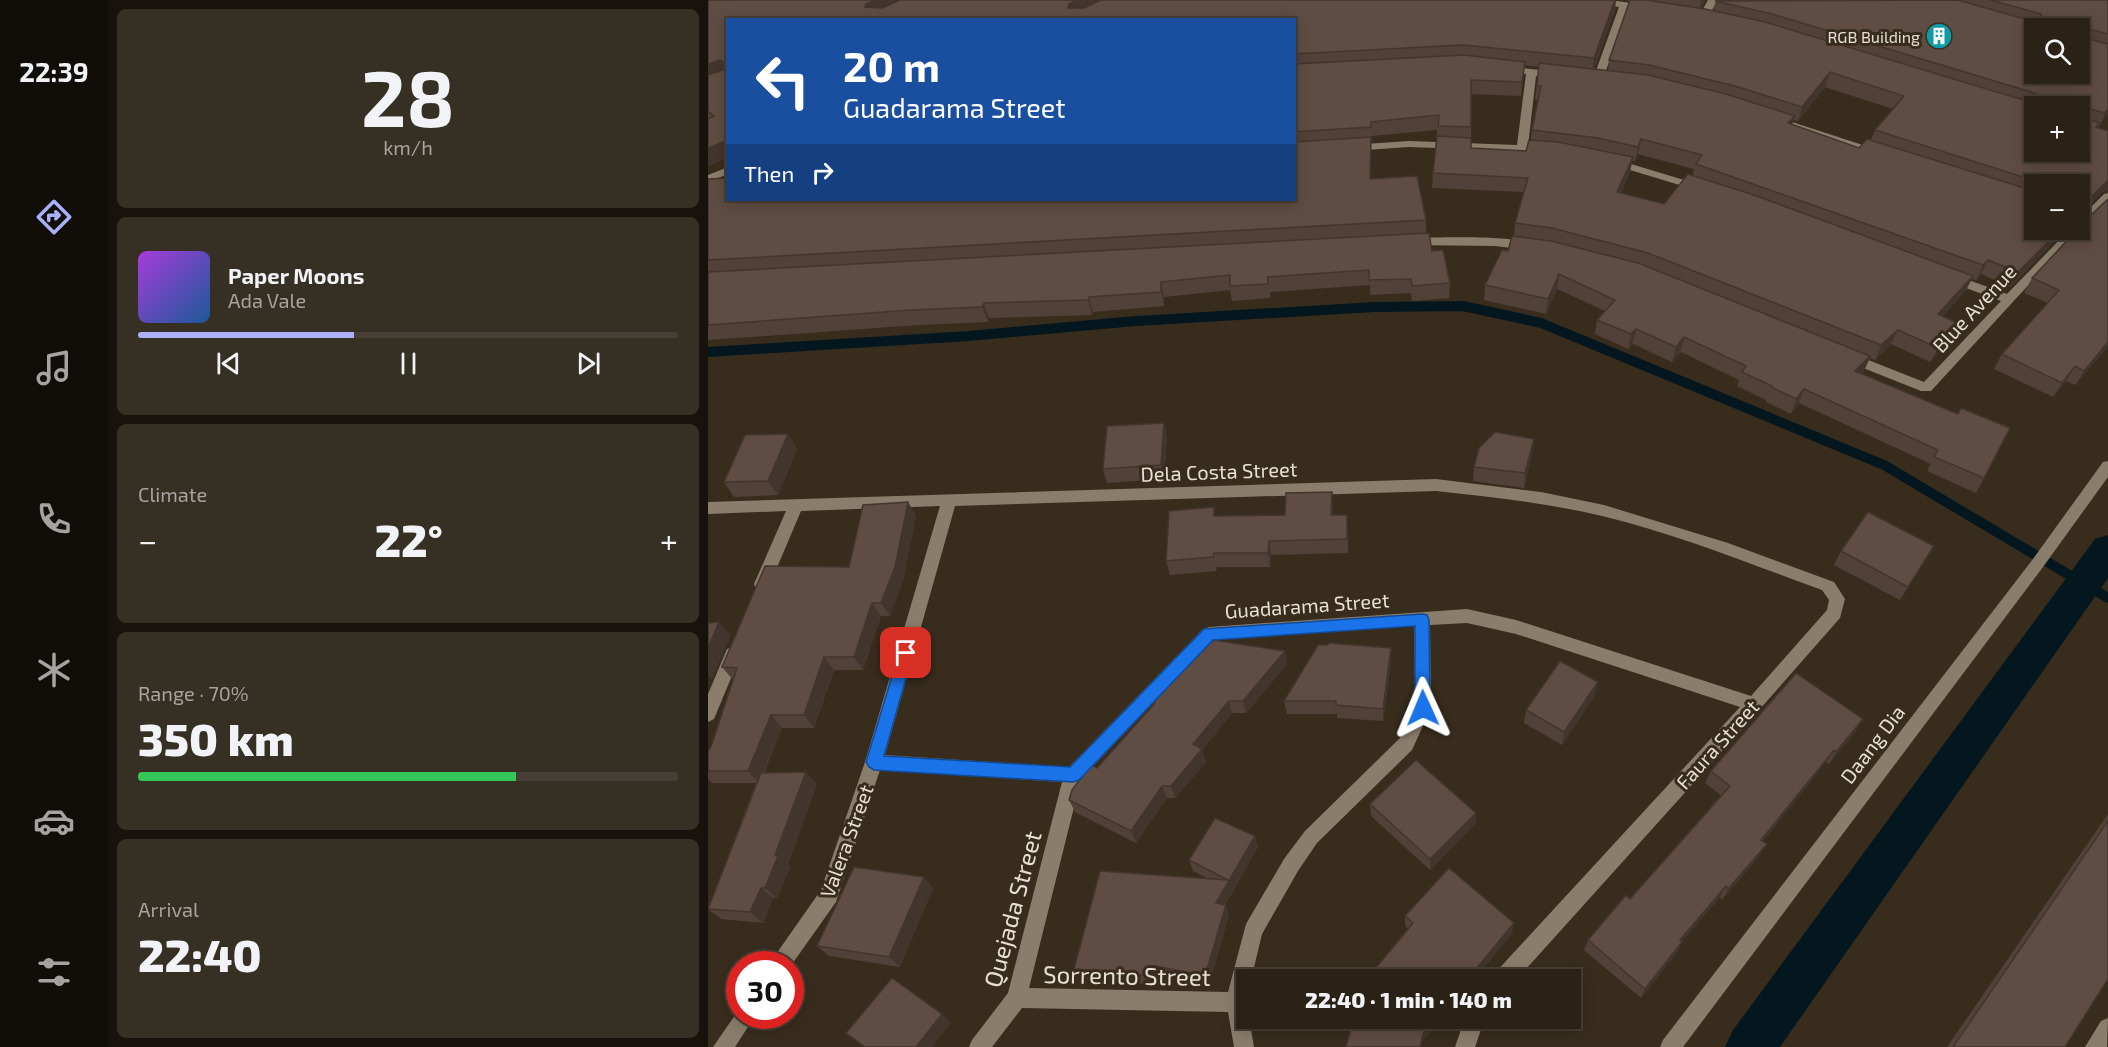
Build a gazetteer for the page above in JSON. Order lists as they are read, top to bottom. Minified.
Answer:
{"streets":{"street":["Blue Avenue","Dela Costa Street","Guadarama Street","Faura Street","Daang Dia","Valera Street","Quejada Street","Sorrento Street"]},"crossings":[["Dela Costa Street","Faura Street"],["Dela Costa Street","Valera Street"],["Guadarama Street","Faura Street"],["Guadarama Street","Quejada Street"],["Guadarama Street","Sorrento Street"],["Quejada Street","Sorrento Street"]],"places":{"building":["RGB Building"]},"page":{"tabs":"22:39","tile":[["28","km/h"],"Climate",["Range · 70%","350 km"],["Arrival","22:40"]],"map_buttons":["+","−"],"turn":["20 m","Guadarama Street"],"then":"Then","song":["Paper Moons","Ada Vale"],"heat":["−","22°","+"],"limit":"30","trip":"22:40 · 1 min · 140 m"}}
